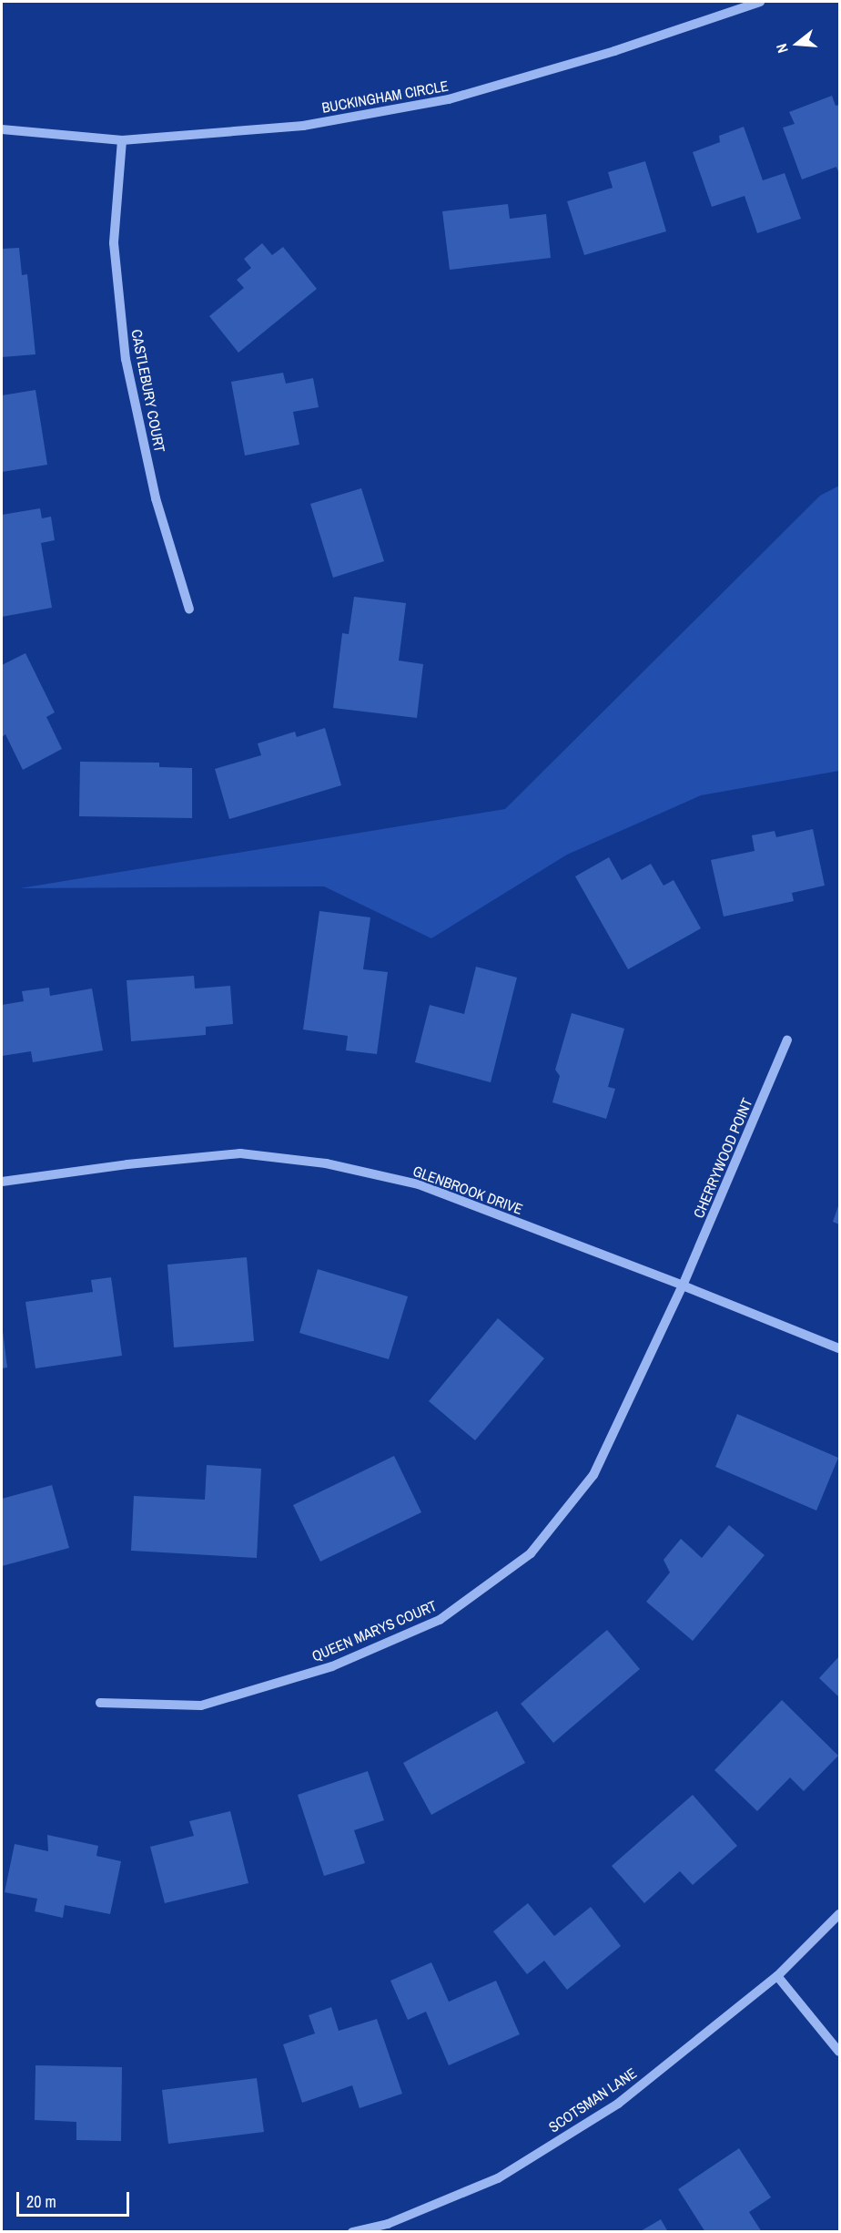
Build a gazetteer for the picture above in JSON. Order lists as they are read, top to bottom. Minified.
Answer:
{"streets":{"street":["BUCKINGHAM CIRCLE","CASTLEBURY COURT","CHERRYWOOD POINT","GLENBROOK DRIVE","QUEEN MARYS COURT","SCOTSMAN LANE"]},"crossings":[["BUCKINGHAM CIRCLE","CASTLEBURY COURT"],["CHERRYWOOD POINT","GLENBROOK DRIVE"],["CHERRYWOOD POINT","QUEEN MARYS COURT"],["GLENBROOK DRIVE","QUEEN MARYS COURT"]],"scale_bar":"20 m","north":"left"}
